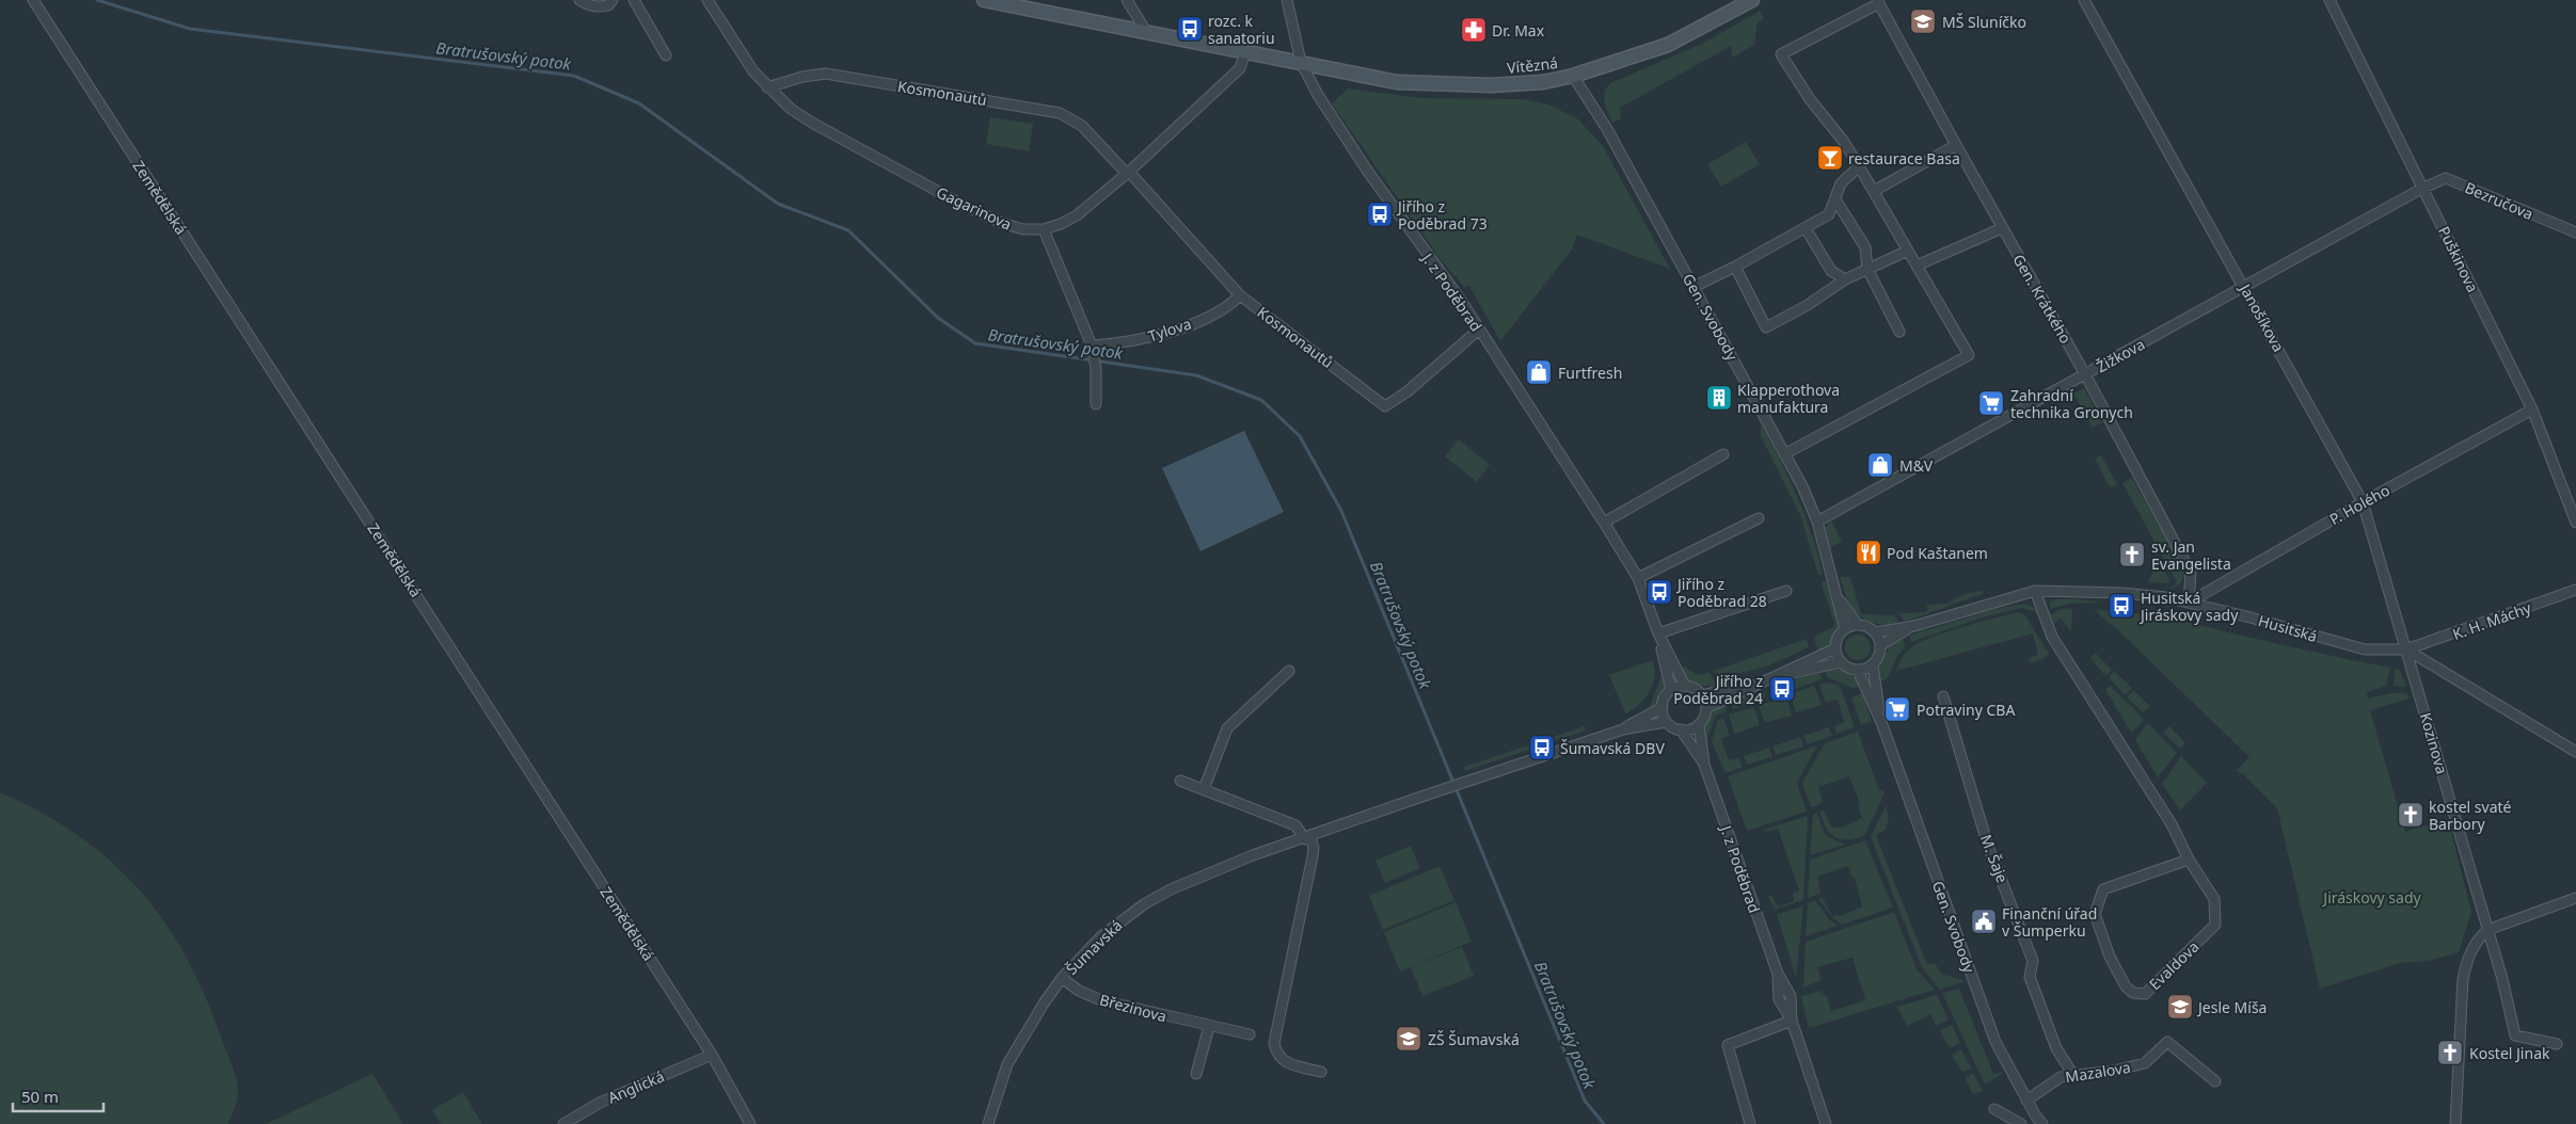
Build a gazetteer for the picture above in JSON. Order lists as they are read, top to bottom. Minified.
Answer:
{"streets":{"main road":["Vítězná"],"street":["Kosmonautů","Zemědělská","Bezručova","Gagarinova","Puškinova","J. z Poděbrad","Gen. Krátkého","Gen. Svobody","Janošíkova","Tylova","Žižkova","P. Holého","K. H. Máchy","Husitská","Kozinova","M. Šaje","Šumavská","Evaldova","Březinova","Mazalova","Anglická"]},"crossings":[["Vítězná","Gagarinova"],["Vítězná","J. z Poděbrad"],["Vítězná","Gen. Svobody"],["Kosmonautů","Gagarinova"],["Kosmonautů","J. z Poděbrad"],["Kosmonautů","Tylova"],["Zemědělská","Anglická"],["Bezručova","Puškinova"],["Bezručova","Žižkova"],["Puškinova","Žižkova"],["Puškinova","P. Holého"],["J. z Poděbrad","Šumavská"],["Gen. Krátkého","Žižkova"],["Gen. Krátkého","P. Holého"],["Gen. Krátkého","Husitská"],["Gen. Svobody","Žižkova"],["Gen. Svobody","Husitská"],["Gen. Svobody","Mazalova"],["Janošíkova","Žižkova"],["Janošíkova","P. Holého"],["Janošíkova","K. H. Máchy"],["Janošíkova","Husitská"],["Janošíkova","Kozinova"],["P. Holého","Husitská"],["K. H. Máchy","Husitská"],["K. H. Máchy","Kozinova"],["Husitská","Kozinova"],["Husitská","Evaldova"],["M. Šaje","Mazalova"],["Šumavská","Březinova"]],"water":["Bratrušovský potok"],"parks":["Jiráskovy sady"],"places":{"school or university":["MŠ Sluníčko","Jesle Míša","ZŠ Šumavská"],"bus stop":["rozc. k sanatoriu","Jiřího z Poděbrad 73","Jiřího z Poděbrad 28","Husitská Jiráskovy sady","Jiřího z Poděbrad 24","Šumavská DBV"],"pharmacy":["Dr. Max"],"bar":["restaurace Basa"],"shop":["Furtfresh","M&V"],"building":["Klapperothova manufaktura"],"supermarket":["Zahradní technika Gronych","Potraviny CBA"],"restaurant":["Pod Kaštanem"],"church":["sv. Jan Evangelista","kostel svaté Barbory","Kostel Jinak"],"public building":["Finanční úřad v Šumperku"]},"scale_bar":"50 m"}
